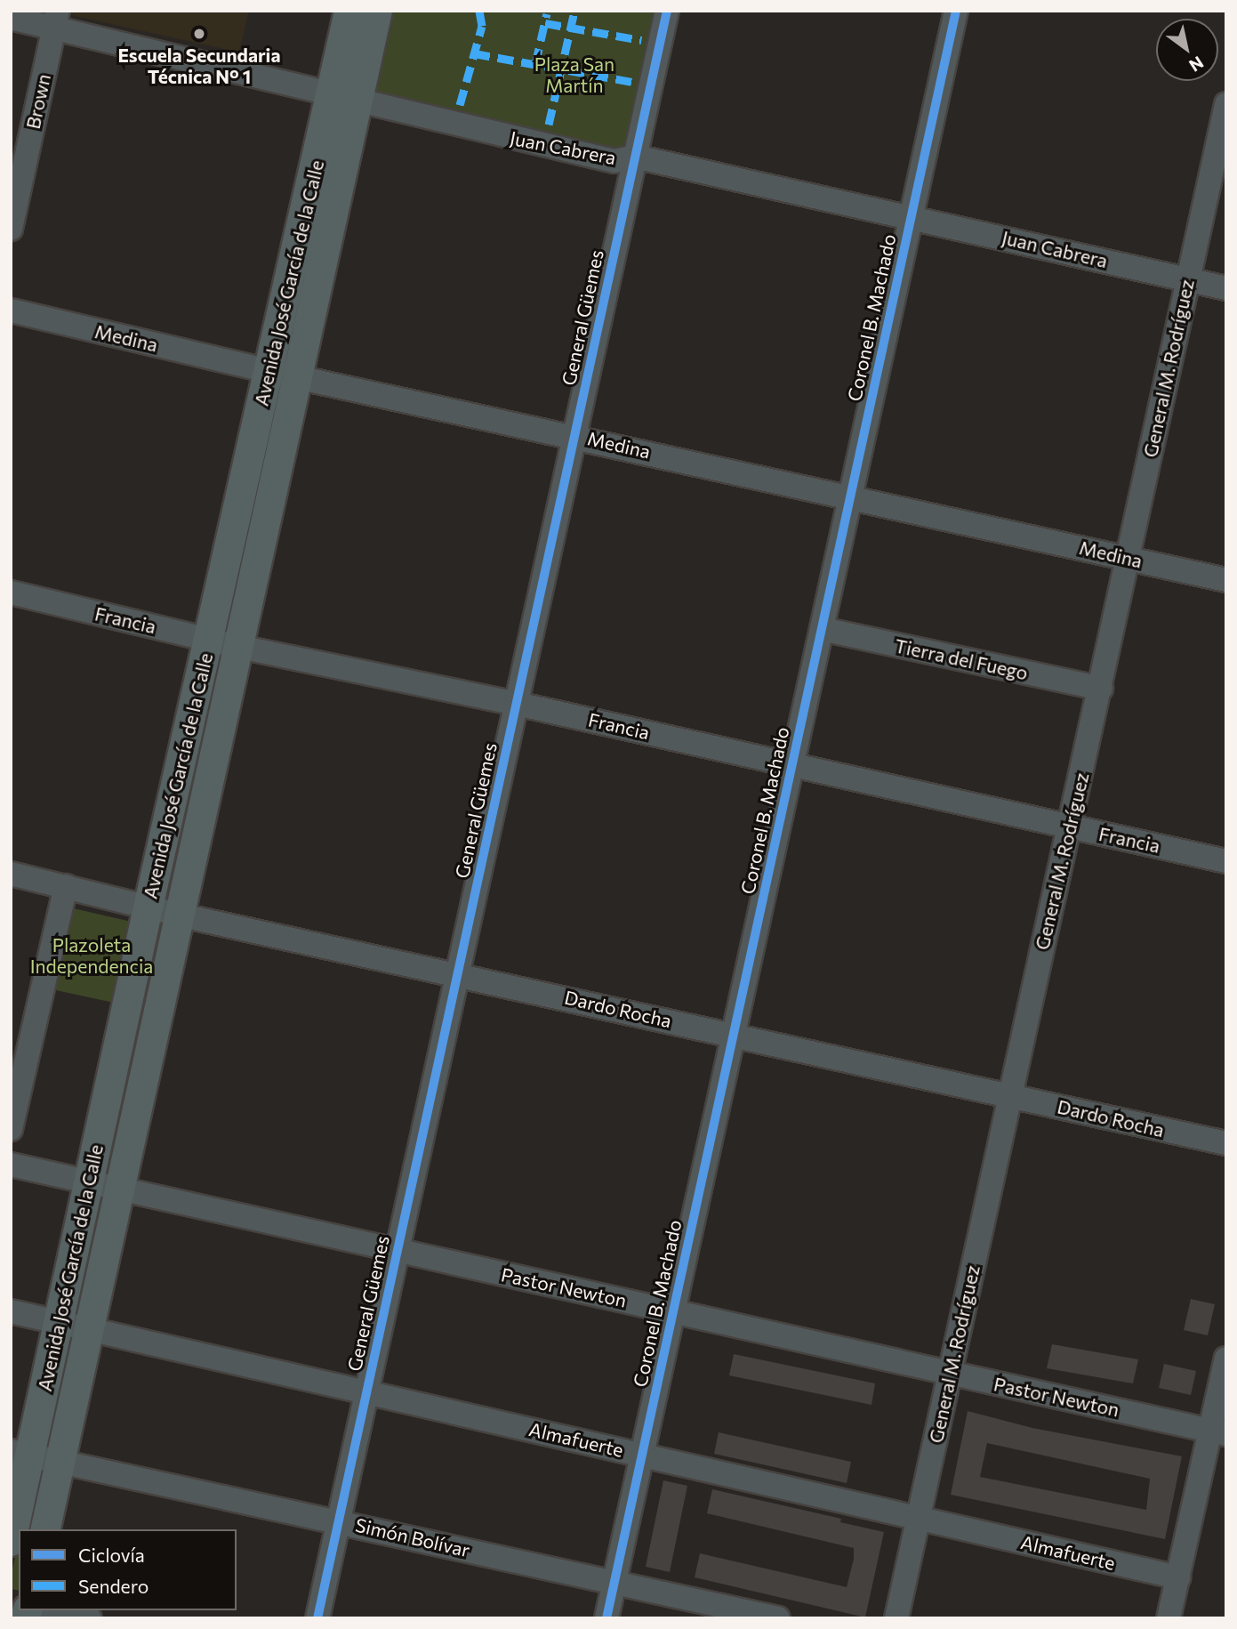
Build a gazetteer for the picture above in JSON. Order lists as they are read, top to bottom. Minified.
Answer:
{"streets":{"main road":["Avenida José García de la Calle"],"street":["Brown","Juan Cabrera","General Güemes","Coronel B. Machado","Medina","General M. Rodríguez","Francia","Tierra del Fuego","Dardo Rocha","Pastor Newton","Almafuerte","Simón Bolívar"]},"crossings":[["Brown","Juan Cabrera"],["Juan Cabrera","Avenida José García de la Calle"],["Juan Cabrera","General Güemes"],["Juan Cabrera","Coronel B. Machado"],["Juan Cabrera","General M. Rodríguez"],["Avenida José García de la Calle","Medina"],["Avenida José García de la Calle","Francia"],["Avenida José García de la Calle","Dardo Rocha"],["Avenida José García de la Calle","Pastor Newton"],["Avenida José García de la Calle","Almafuerte"],["Avenida José García de la Calle","Simón Bolívar"],["General Güemes","Medina"],["General Güemes","Francia"],["General Güemes","Dardo Rocha"],["General Güemes","Pastor Newton"],["General Güemes","Almafuerte"],["General Güemes","Simón Bolívar"],["Coronel B. Machado","Medina"],["Coronel B. Machado","Francia"],["Coronel B. Machado","Tierra del Fuego"],["Coronel B. Machado","Dardo Rocha"],["Coronel B. Machado","Pastor Newton"],["Coronel B. Machado","Almafuerte"],["Coronel B. Machado","Simón Bolívar"],["Medina","General M. Rodríguez"],["General M. Rodríguez","Francia"],["General M. Rodríguez","Tierra del Fuego"],["General M. Rodríguez","Dardo Rocha"],["General M. Rodríguez","Pastor Newton"],["General M. Rodríguez","Almafuerte"]],"parks":["Plaza San Martín","Plazoleta Independencia"],"places":["Escuela Secundaria Técnica N° 1"],"legend":["Ciclovía","Sendero"],"north":"bottom right"}
